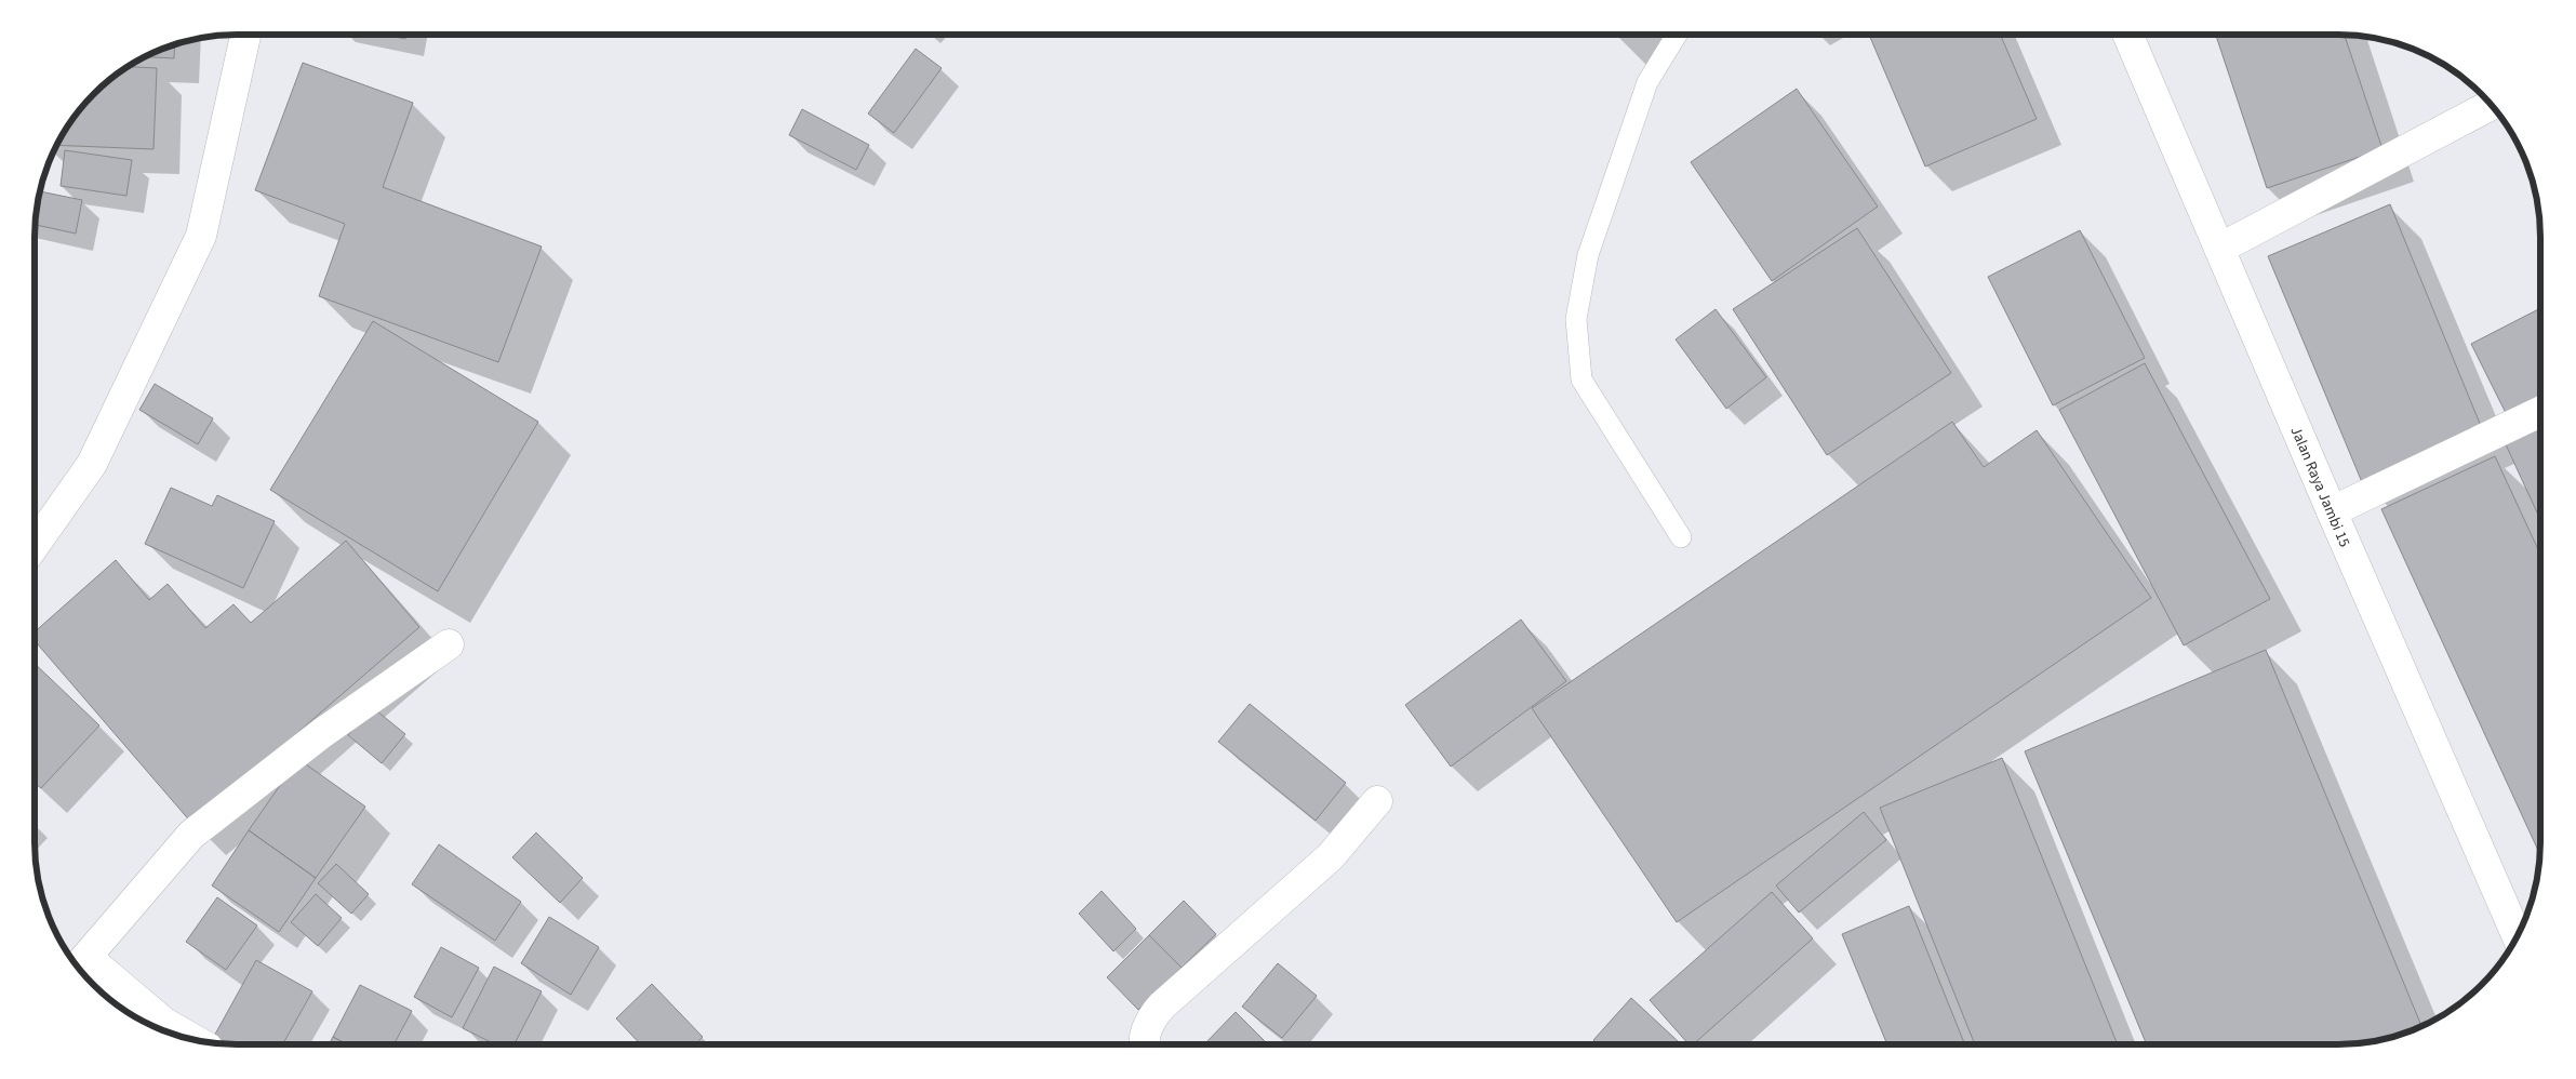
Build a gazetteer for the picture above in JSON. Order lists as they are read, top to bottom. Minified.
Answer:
{"streets":{"main road":["Jalan Raya Jambi 15"]}}
